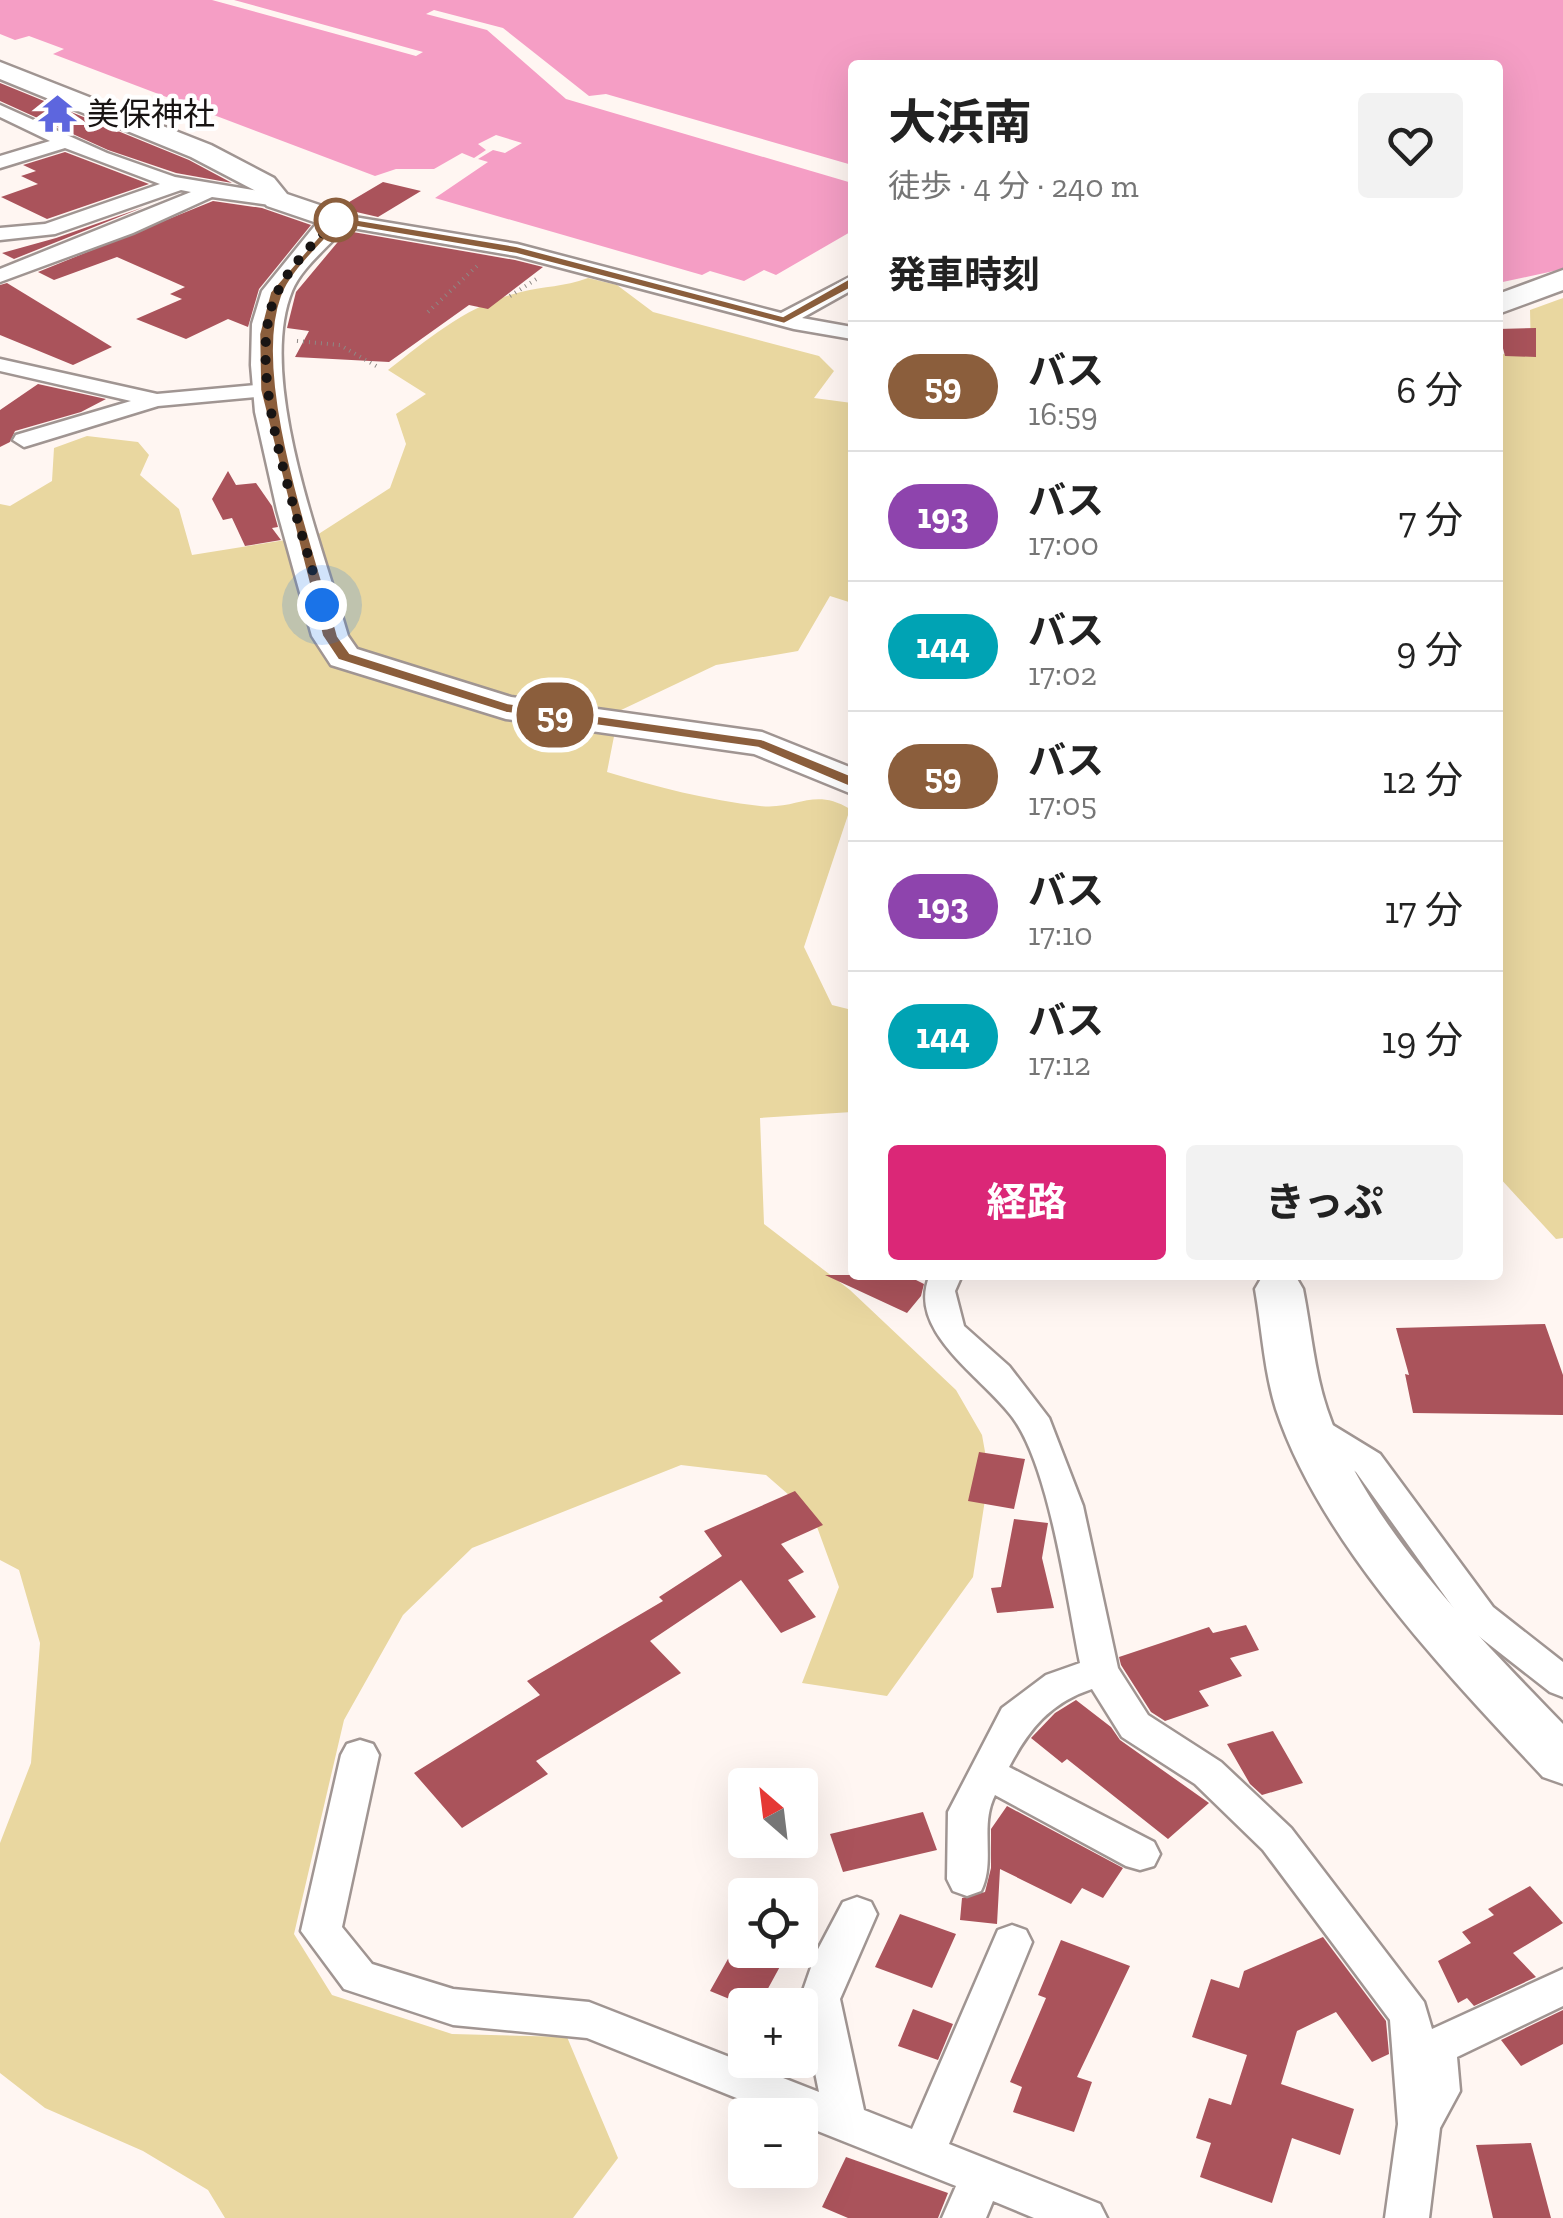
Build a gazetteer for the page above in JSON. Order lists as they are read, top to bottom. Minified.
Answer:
{"places":{"temple":["美保神社"]},"lines":["bus line 59"],"north":"top left","page":{"on_map":"59","heading":[["大浜南","徒歩 · 4 分 · 240 m"],"発車時刻"],"list":[{"mark":"59","name":"バス","note":"16:59","value":"6 分"},{"mark":"193","name":"バス","note":"17:00","value":"7 分"},{"mark":"144","name":"バス","note":"17:02","value":"9 分"},{"mark":"59","name":"バス","note":"17:05","value":"12 分"},{"mark":"193","name":"バス","note":"17:10","value":"17 分"},{"mark":"144","name":"バス","note":"17:12","value":"19 分"}],"buttons":["経路","きっぷ"],"map_buttons":["+","−"]}}
